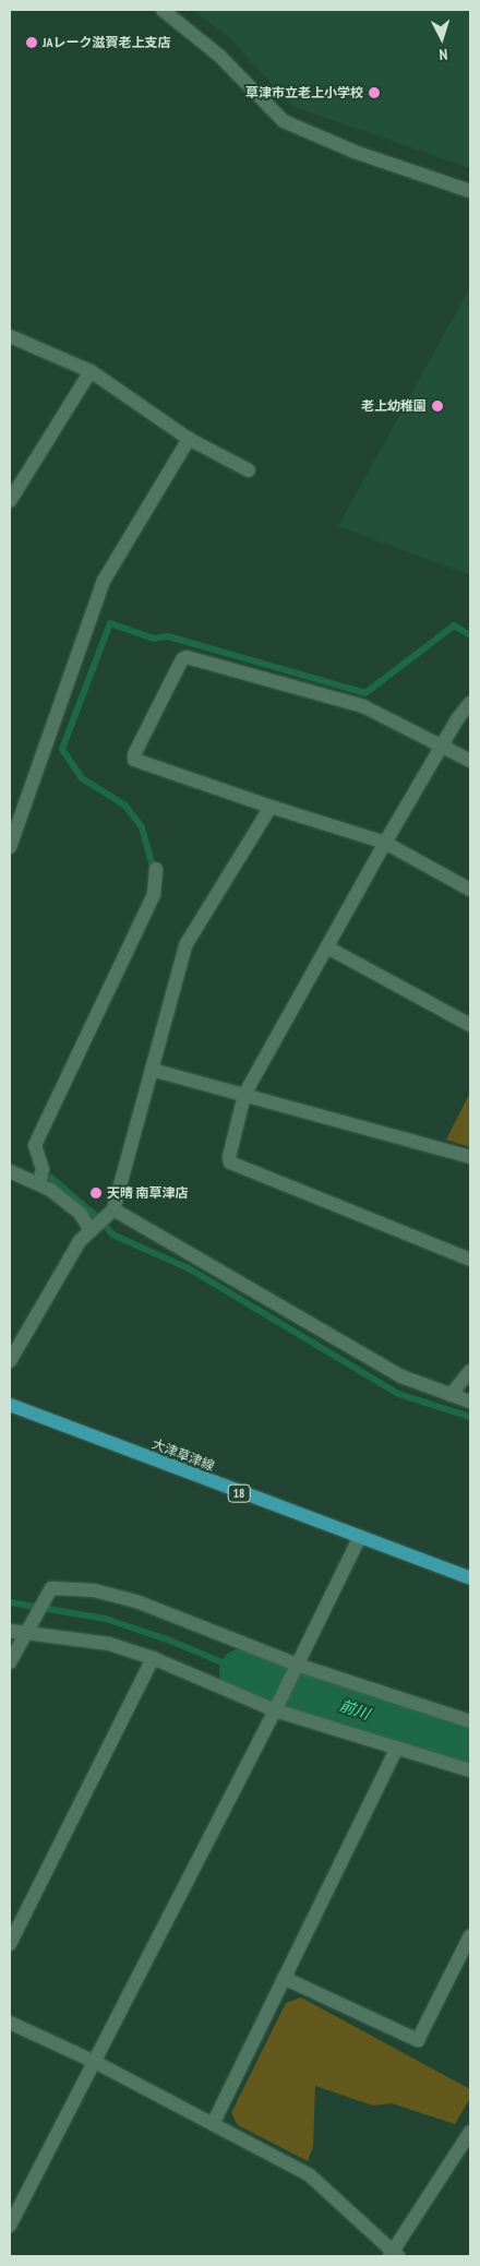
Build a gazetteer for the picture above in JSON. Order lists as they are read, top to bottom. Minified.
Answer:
{"streets":{"main road":["大津草津線","18"]},"water":["前川"],"places":["JAレーク滋賀老上支店","草津市立老上小学校","老上幼稚園","天晴 南草津店"],"north":"bottom"}
